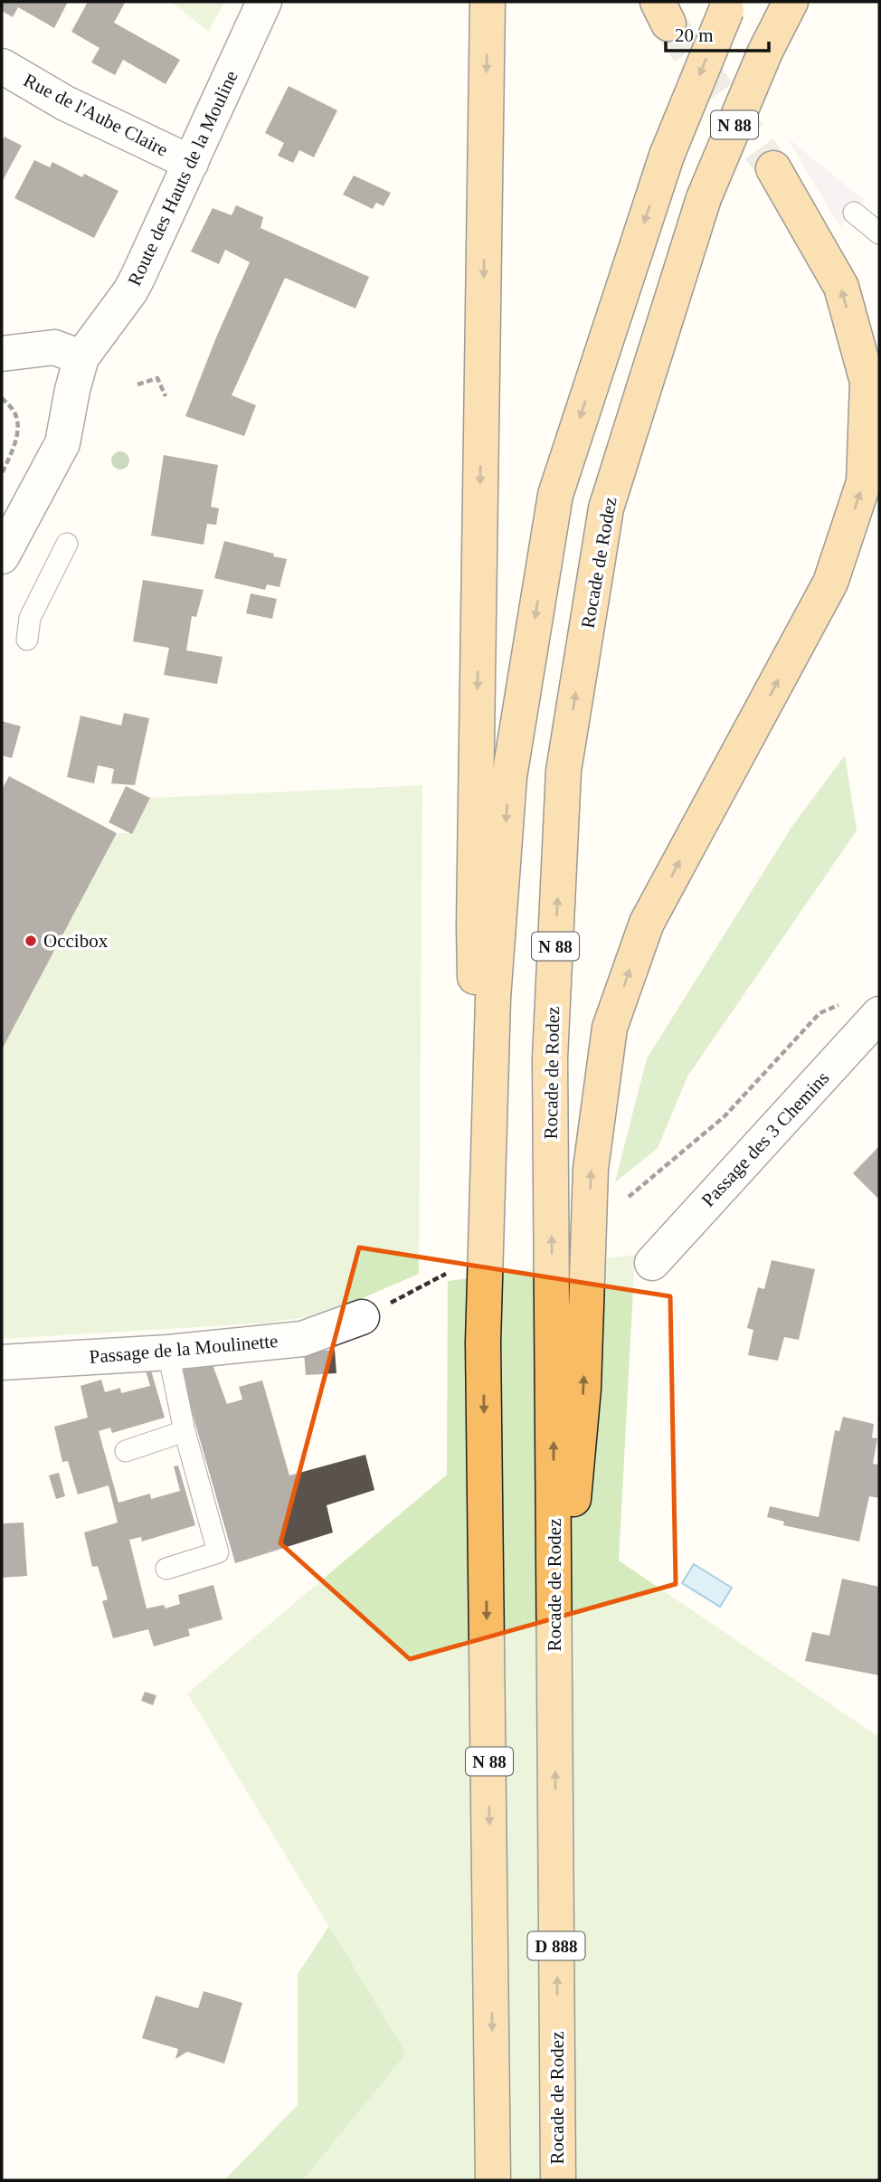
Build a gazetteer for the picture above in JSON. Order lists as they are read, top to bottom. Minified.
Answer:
{"streets":{"highway":["N 88","Rocade de Rodez","D 888"],"street":["Rue de l'Aube Claire","Route des Hauts de la Mouline","Passage des 3 Chemins","Passage de la Moulinette"]},"crossings":[["Rue de l'Aube Claire","Route des Hauts de la Mouline"]],"places":["Occibox"],"scale_bar":"20 m"}
